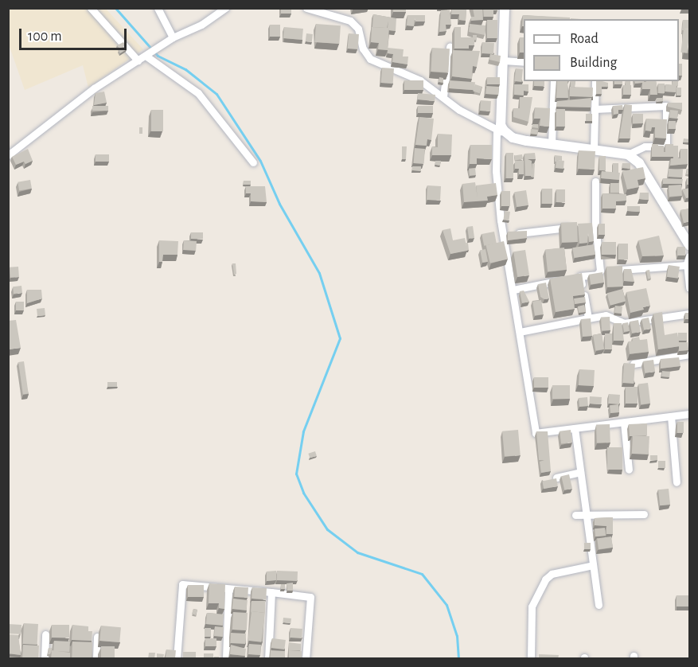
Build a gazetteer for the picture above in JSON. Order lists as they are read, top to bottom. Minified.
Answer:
{"legend":["Road","Building"],"scale_bar":"100 m"}
